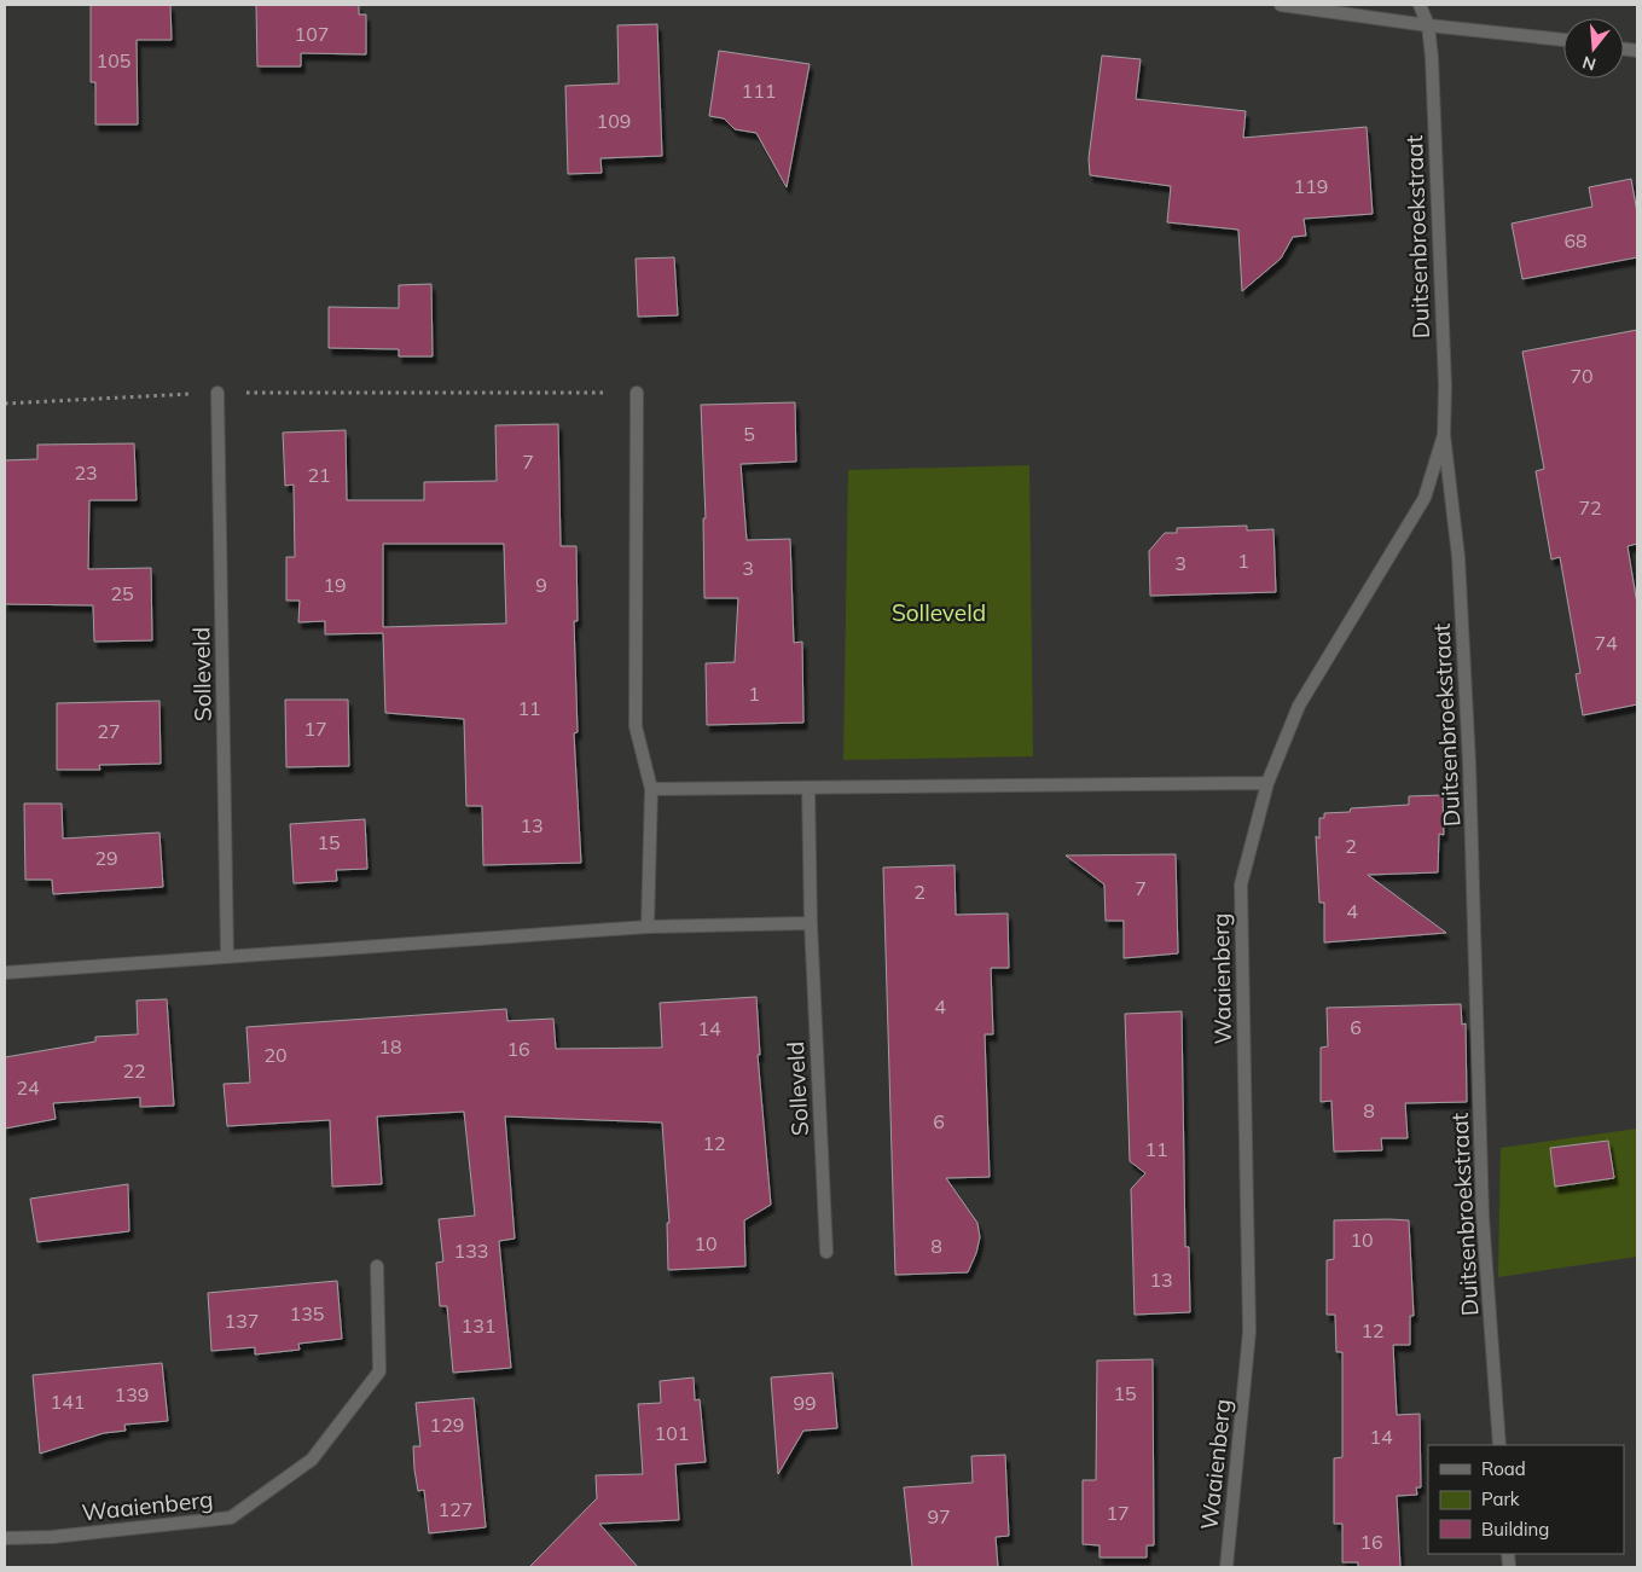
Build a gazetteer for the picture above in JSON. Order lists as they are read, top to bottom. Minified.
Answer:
{"streets":{"street":["Duitsenbroekstraat","Solleveld","Waaienberg"]},"crossings":[["Duitsenbroekstraat","Waaienberg"]],"parks":["Solleveld"],"house_numbers":["107","105","111","109","119","68","70","5","7","23","21","72","1","3","3","19","9","25","74","1","11","17","27","13","15","2","29","7","2","4","4","6","14","18","16","20","22","24","8","6","12","11","10","10","8","133","13","135","137","131","12","15","139","141","99","129","101","14","127","17","97","16"],"legend":["Road","Park","Building"],"north":"bottom"}
